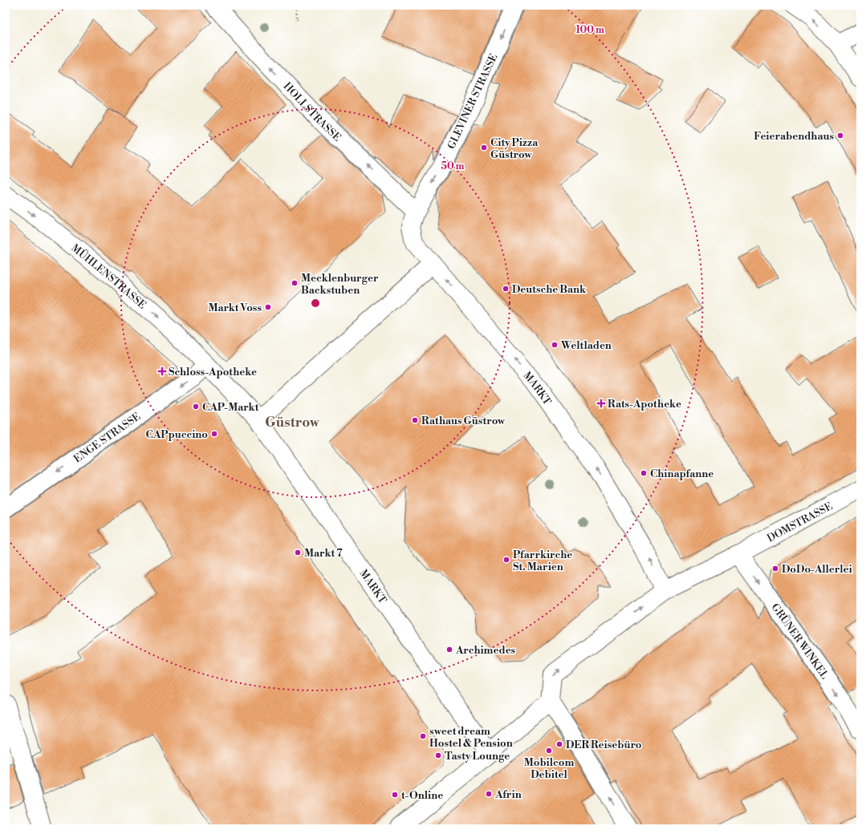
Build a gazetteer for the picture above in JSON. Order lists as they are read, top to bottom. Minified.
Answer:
{"streets":{"street":["GLEVINER STRASSE","HOLLSTRASSE","MÜHLENSTRASSE","MARKT","ENGE STRASSE","DOMSTRASSE","GRÜNER WINKEL"]},"crossings":[["GLEVINER STRASSE","HOLLSTRASSE"],["GLEVINER STRASSE","MARKT"],["HOLLSTRASSE","MARKT"],["MÜHLENSTRASSE","MARKT"],["MÜHLENSTRASSE","ENGE STRASSE"],["MARKT","ENGE STRASSE"],["DOMSTRASSE","GRÜNER WINKEL"]],"one_way":["GLEVINER STRASSE","HOLLSTRASSE","MÜHLENSTRASSE","MARKT","ENGE STRASSE","GRÜNER WINKEL"],"districts":["Güstrow"],"places":{"other":["Feierabendhaus","City Pizza Güstrow","Mecklenburger Backstuben","Deutsche Bank","Markt Voss","Weltladen","CAP-Markt","Rathaus Güstrow","CAPpuccino","Chinapfanne","Markt 7","Pfarrkirche St. Marien","DoDo-Allerlei","Archimedes","sweet dream Hostel & Pension","DER Reisebüro","Mobilcom Debitel","Tasty Lounge","Afrin","t-Online"],"health":["Schloss-Apotheke","Rats-Apotheke"]},"rings":["100 m","50 m"]}
